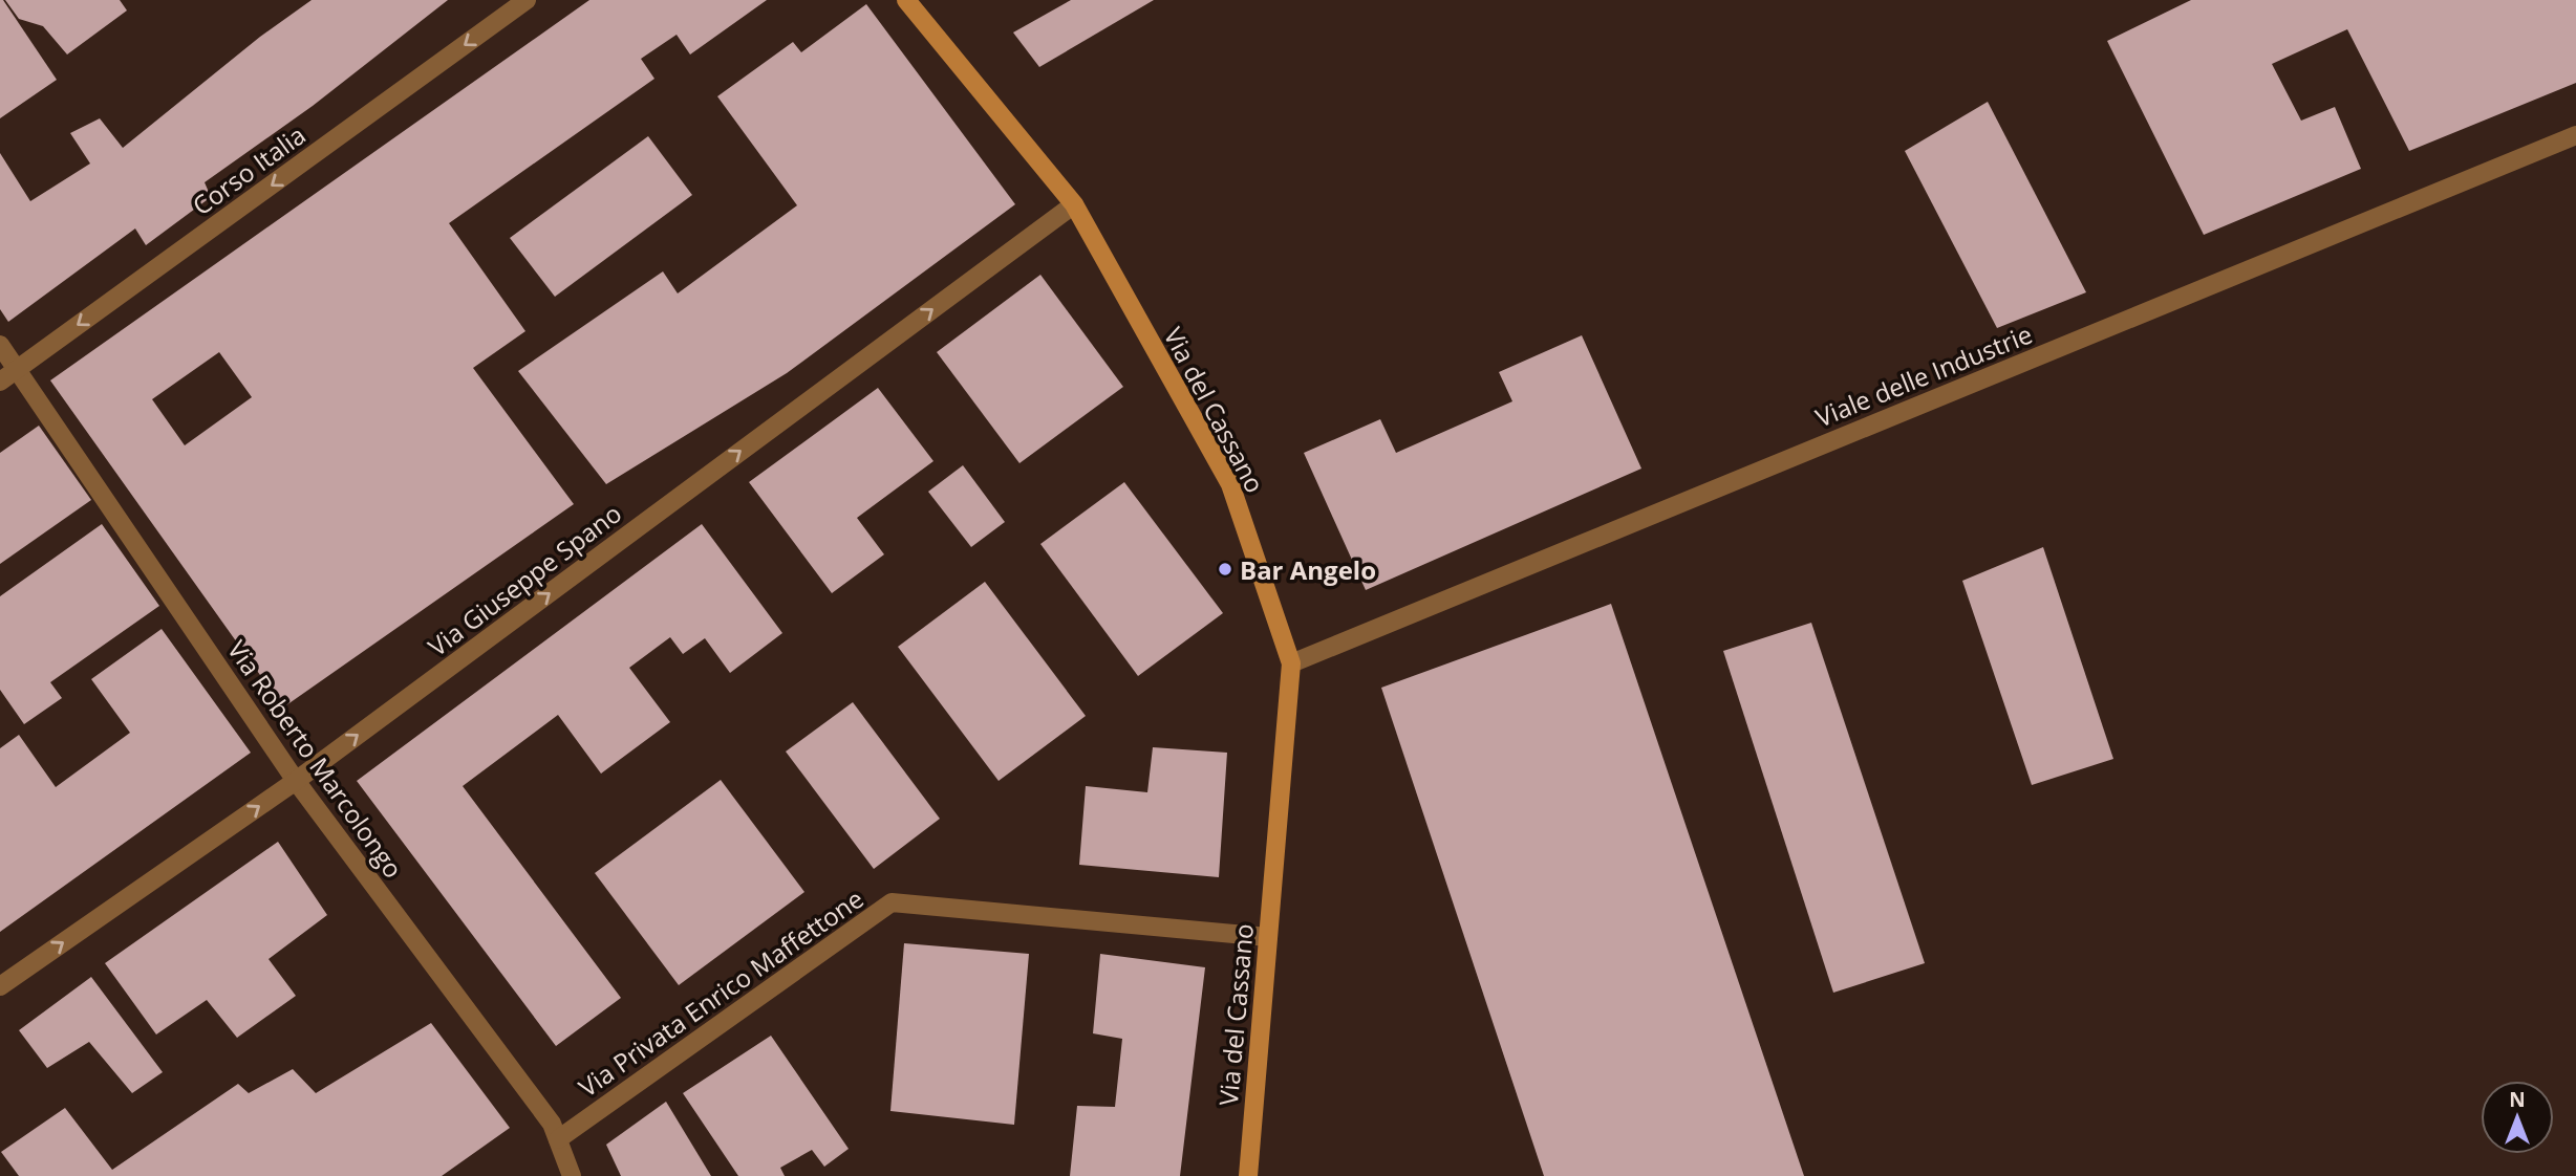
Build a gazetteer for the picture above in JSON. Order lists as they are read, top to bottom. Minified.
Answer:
{"streets":{"main road":["Via del Cassano"],"street":["Corso Italia","Viale delle Industrie","Via Giuseppe Spano","Via Roberto Marcolongo","Via Privata Enrico Maffettone"]},"crossings":[["Corso Italia","Via Roberto Marcolongo"],["Viale delle Industrie","Via del Cassano"],["Via del Cassano","Via Giuseppe Spano"],["Via del Cassano","Via Privata Enrico Maffettone"],["Via Giuseppe Spano","Via Roberto Marcolongo"],["Via Roberto Marcolongo","Via Privata Enrico Maffettone"]],"one_way":["Corso Italia","Via Giuseppe Spano"],"places":["Bar Angelo"],"north":"top"}
